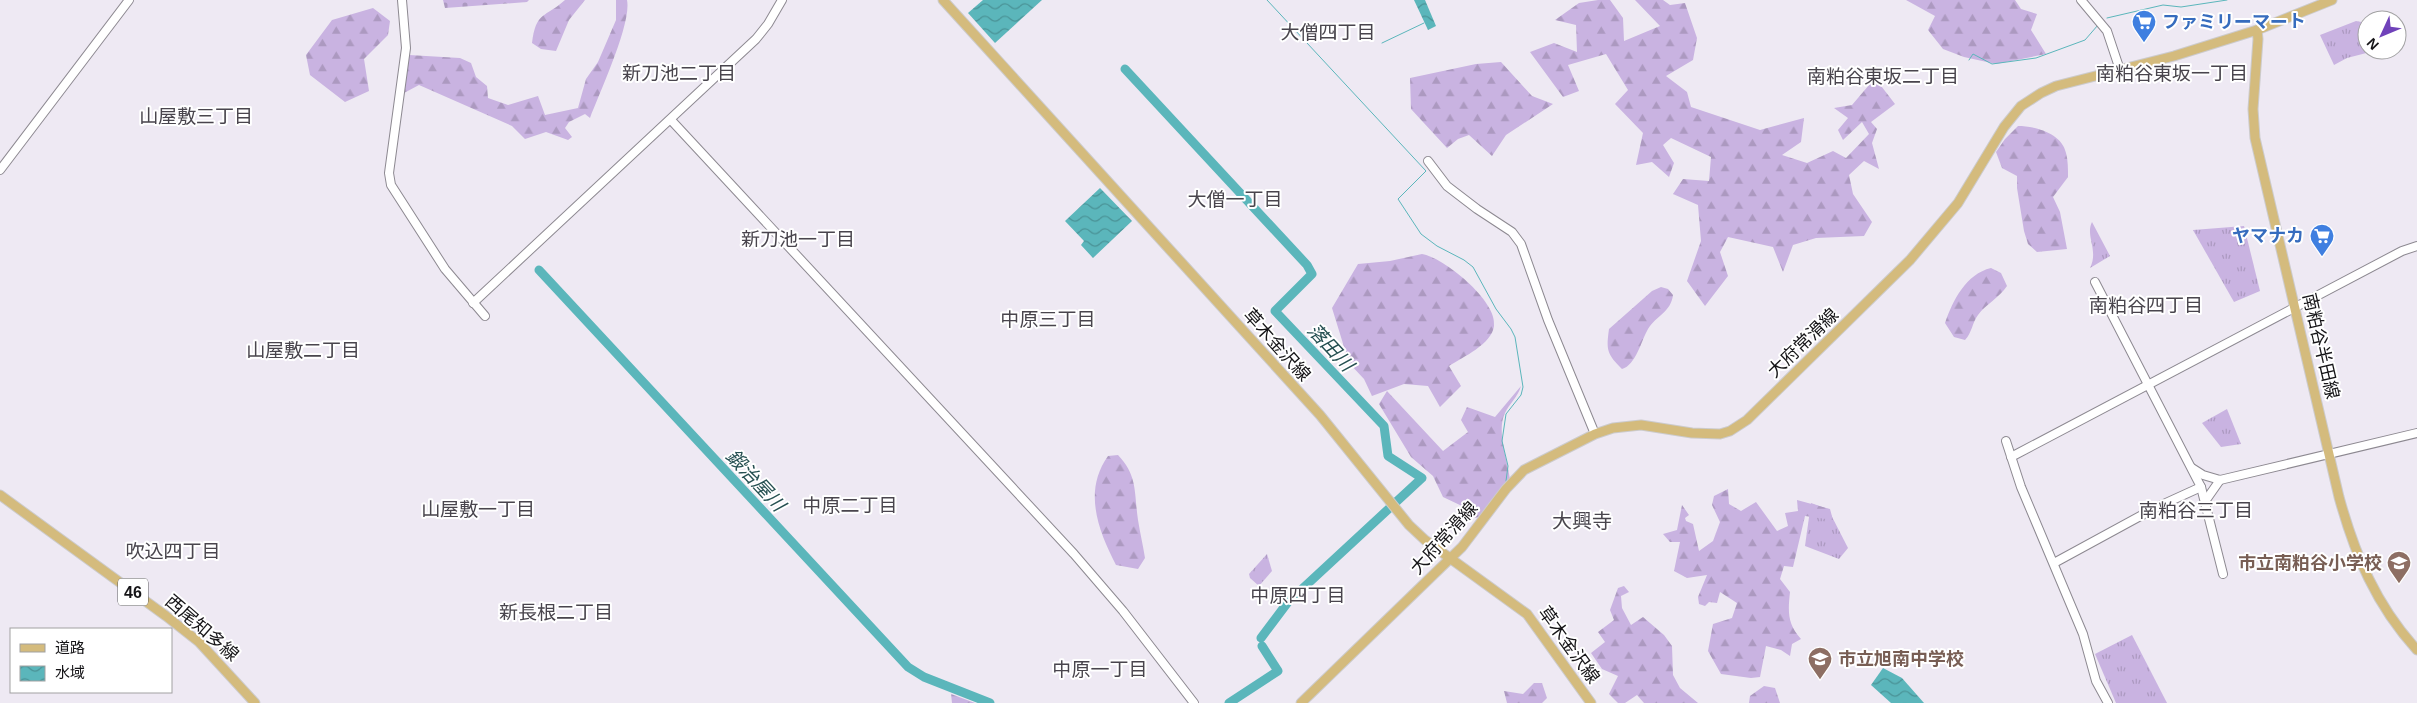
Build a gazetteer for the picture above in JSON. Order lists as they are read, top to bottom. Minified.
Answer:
{"streets":{"main road":["大府常滑線","草木金沢線","南粕谷半田線","46","西尾知多線"]},"crossings":[["大府常滑線","草木金沢線"],["大府常滑線","南粕谷半田線"]],"districts":["大僧四丁目","新刀池二丁目","南粕谷東坂一丁目","南粕谷東坂二丁目","山屋敷三丁目","大僧一丁目","新刀池一丁目","南粕谷四丁目","中原三丁目","山屋敷二丁目","中原二丁目","山屋敷一丁目","南粕谷三丁目","大興寺","吹込四丁目","中原四丁目","新長根二丁目","中原一丁目"],"water":["落田川","鍛治屋川"],"places":{"supermarket":["ファミリーマート","ヤマナカ"],"school or university":["市立南粕谷小学校","市立旭南中学校"]},"legend":["道路","水域"],"north":"bottom left"}
